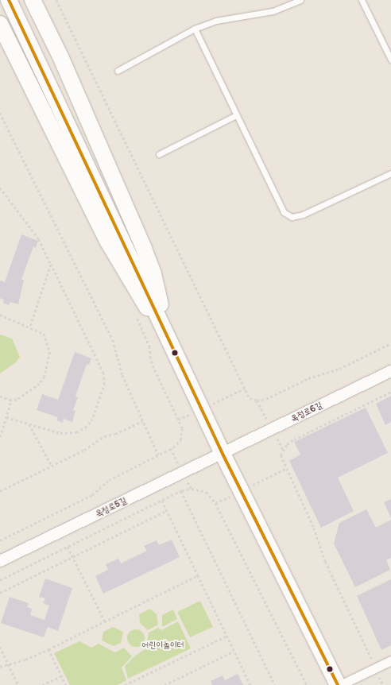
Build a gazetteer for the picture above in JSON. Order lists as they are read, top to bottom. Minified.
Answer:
{"streets":{"street":["옥정로6길","옥정로5길"]},"crossings":[["옥정로6길","옥정로5길"]],"parks":["어린이놀이터"]}
